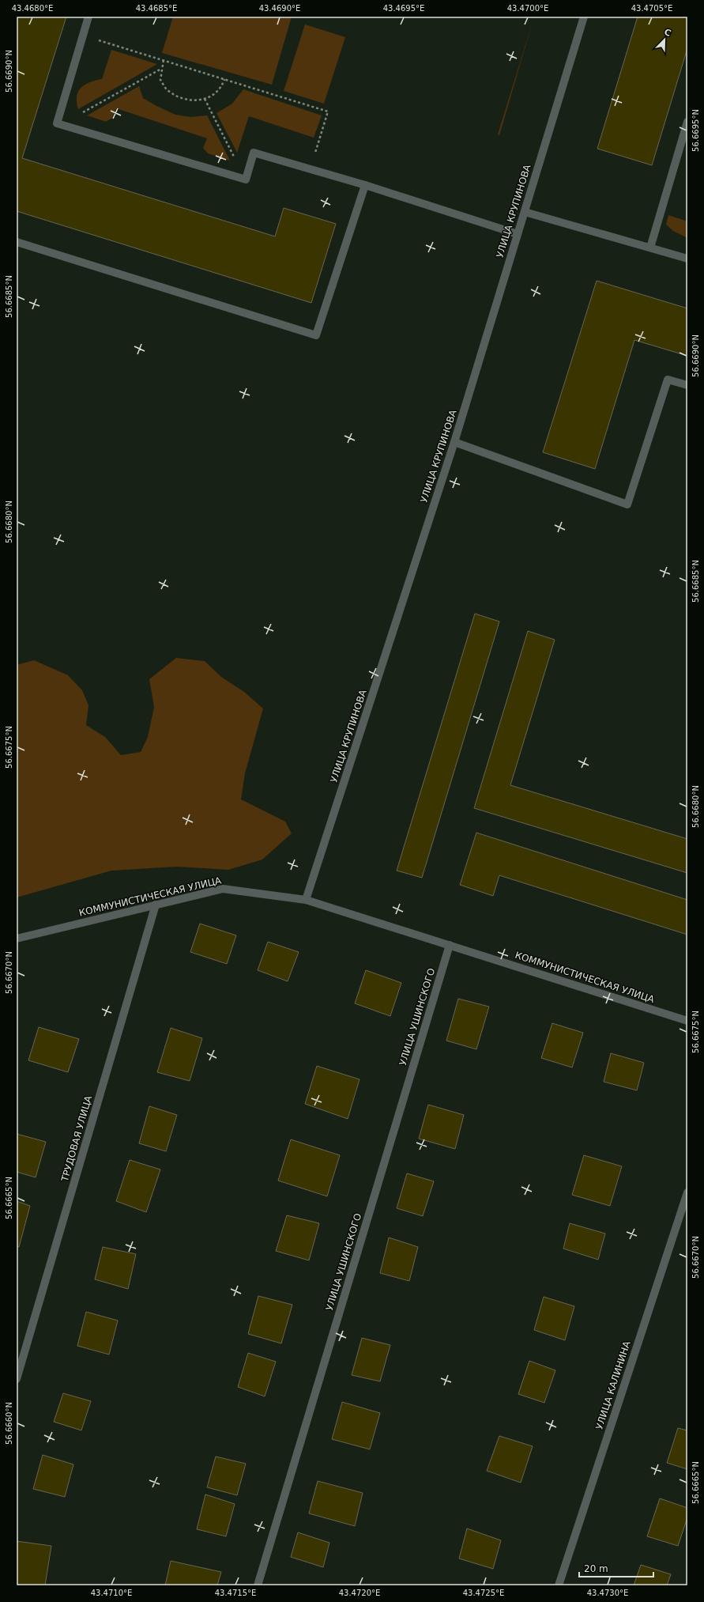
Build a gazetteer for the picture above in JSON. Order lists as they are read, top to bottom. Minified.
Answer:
{"streets":{"street":["УЛИЦА КРУПИНОВА","КОММУНИСТИЧЕСКАЯ УЛИЦА","УЛИЦА УШИНСКОГО","ТРУДОВАЯ УЛИЦА","УЛИЦА КАЛИНИНА"]},"crossings":[["УЛИЦА КРУПИНОВА","КОММУНИСТИЧЕСКАЯ УЛИЦА"],["КОММУНИСТИЧЕСКАЯ УЛИЦА","УЛИЦА УШИНСКОГО"],["КОММУНИСТИЧЕСКАЯ УЛИЦА","ТРУДОВАЯ УЛИЦА"]],"scale_bar":"20 m","north":"top right","coordinates":["43.4680°E","43.4685°E","43.4690°E","43.4695°E","43.4700°E","43.4705°E","56.6690°N","56.6695°N","56.6685°N","56.6680°N","56.6675°N","56.6670°N","56.6665°N","56.6660°N","43.4710°E","43.4715°E","43.4720°E","43.4725°E","43.4730°E"]}
